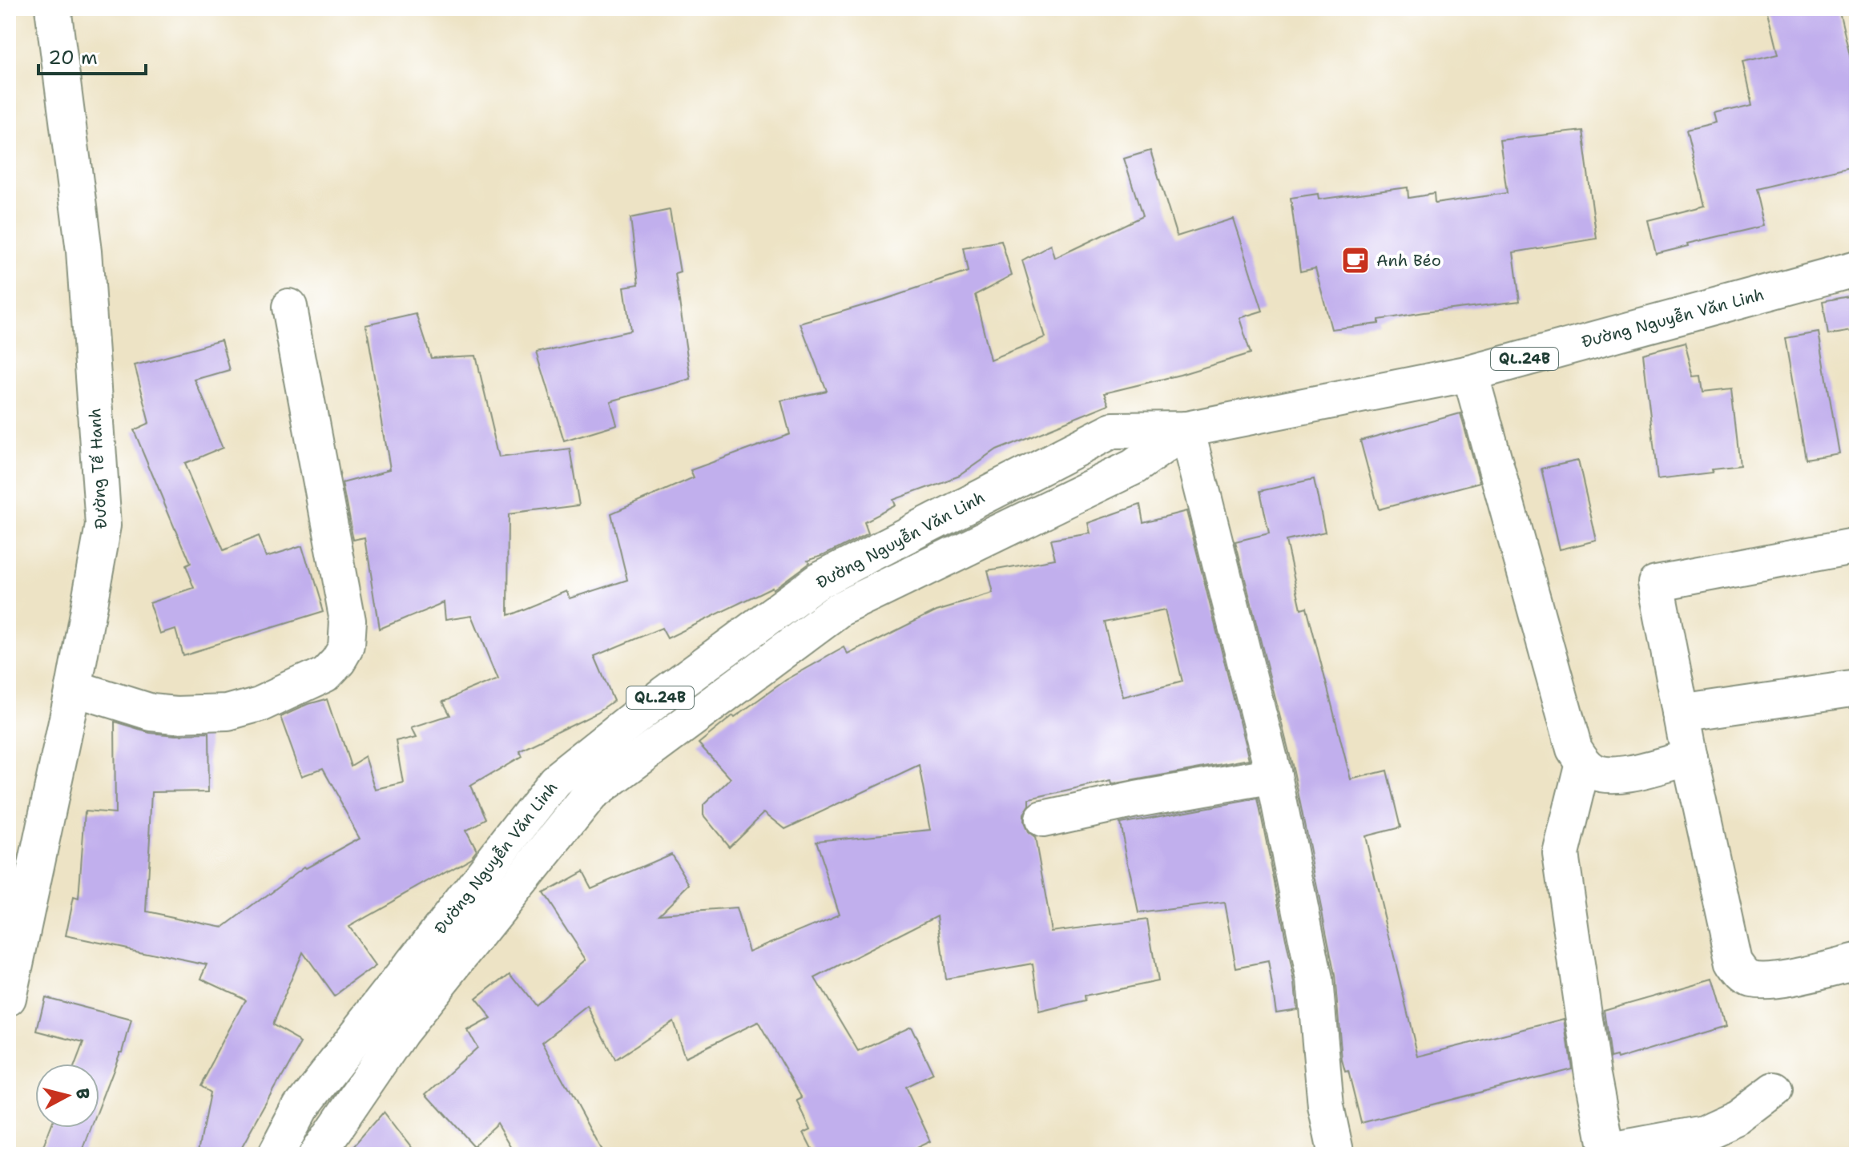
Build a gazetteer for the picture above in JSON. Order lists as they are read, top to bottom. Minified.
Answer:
{"streets":{"main road":["Đường Nguyễn Văn Linh","QL.24B","Đường Tế Hanh"]},"places":{"cafe":["Anh Béo"]},"scale_bar":"20 m","north":"right"}
